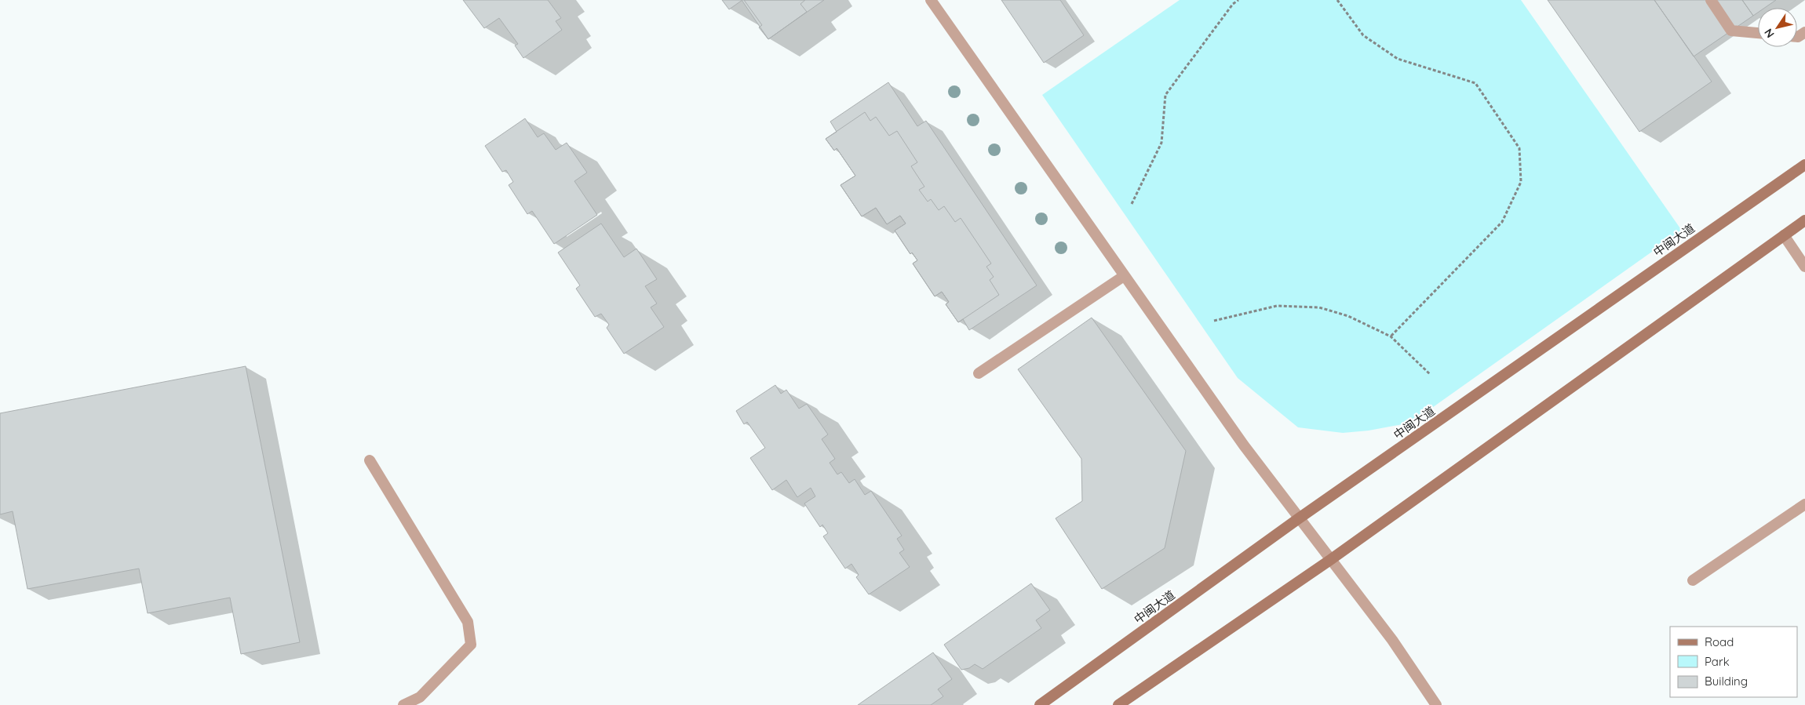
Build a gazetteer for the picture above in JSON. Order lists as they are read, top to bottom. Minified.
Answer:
{"streets":{"main road":["中闽大道"]},"legend":["Road","Park","Building"],"north":"bottom left"}
